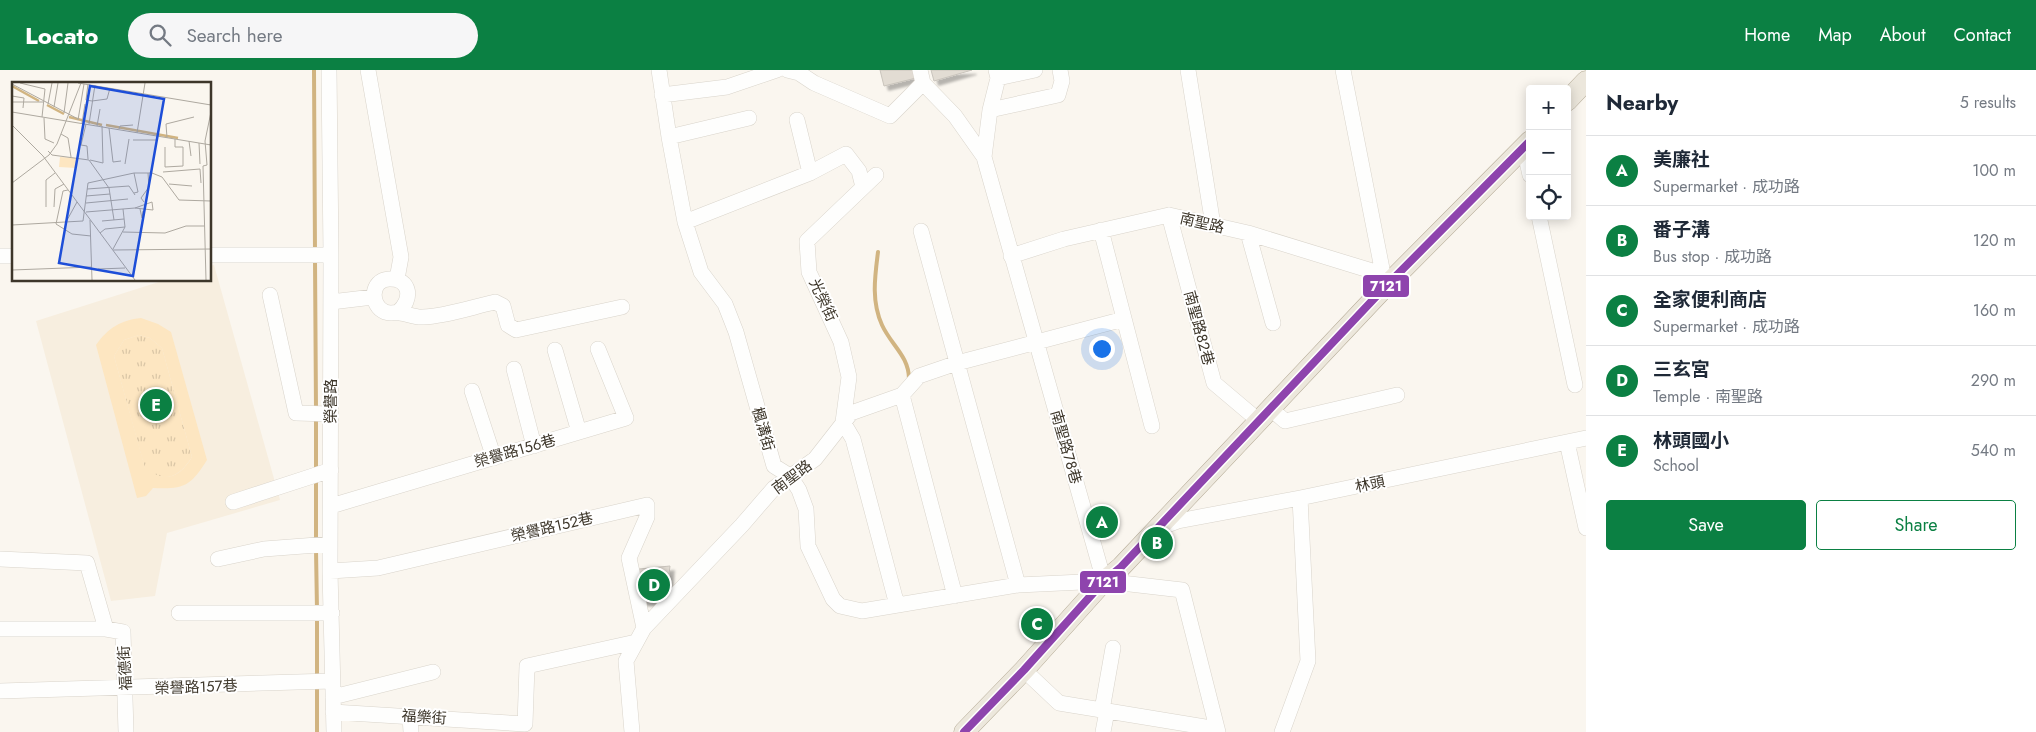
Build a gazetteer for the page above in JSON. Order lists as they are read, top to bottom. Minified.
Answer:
{"streets":{"street":["南聖路","光榮街","南聖路82巷","榮譽路","楓溝街","南聖路78巷","榮譽路156巷","林頭","榮譽路152巷","福德街","榮譽路157巷","福樂街"]},"crossings":[["南聖路","光榮街"],["南聖路","南聖路82巷"],["南聖路","楓溝街"],["南聖路","南聖路78巷"],["南聖路","榮譽路152巷"],["南聖路","福樂街"],["榮譽路","榮譽路156巷"],["榮譽路","榮譽路152巷"],["榮譽路","榮譽路157巷"],["榮譽路","福樂街"],["楓溝街","南聖路78巷"],["福德街","榮譽路157巷"]],"lines":["transit line 7121"],"page":{"header":"Locato","search":"Search here","nav":["Home","Map","About","Contact"],"heading":["Nearby","5 results"],"map_buttons":["+","−"],"list":[{"mark":"A","name":"美廉社","note":"Supermarket · 成功路","value":"100 m"},{"mark":"B","name":"番子溝","note":"Bus stop · 成功路","value":"120 m"},{"mark":"C","name":"全家便利商店","note":"Supermarket · 成功路","value":"160 m"},{"mark":"D","name":"三玄宮","note":"Temple · 南聖路","value":"290 m"},{"mark":"E","name":"林頭國小","note":"School","value":"540 m"}],"pins":["E","A","B","D","C"],"buttons":["Save","Share"]}}
